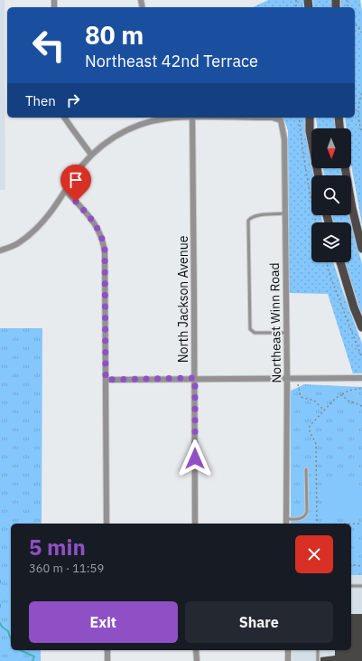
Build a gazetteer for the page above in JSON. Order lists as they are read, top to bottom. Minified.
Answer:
{"streets":{"street":["North Jackson Avenue","Northeast Winn Road"]},"north":"bottom","page":{"turn":["80 m","Northeast 42nd Terrace"],"then":"Then","heading":["5 min","360 m · 11:59"],"buttons":["Exit","Share"]}}
